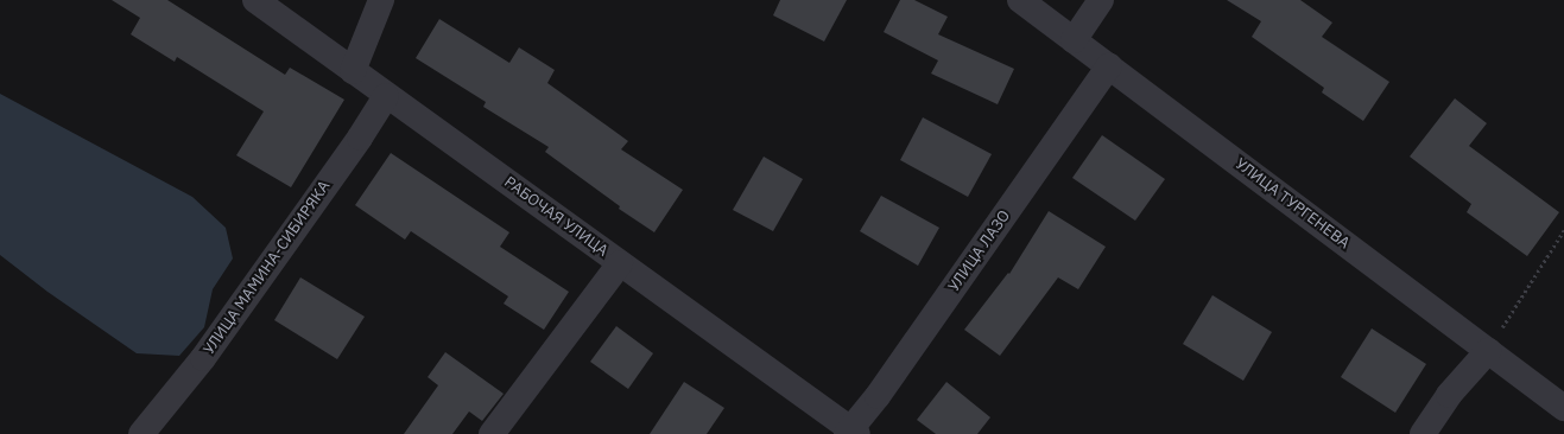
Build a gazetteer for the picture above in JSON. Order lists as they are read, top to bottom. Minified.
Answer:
{"streets":{"street":["УЛИЦА ТУРГЕНЕВА","РАБОЧАЯ УЛИЦА","УЛИЦА ЛАЗО","УЛИЦА МАМИНА-СИБИРЯКА"]},"crossings":[["УЛИЦА ТУРГЕНЕВА","УЛИЦА ЛАЗО"],["РАБОЧАЯ УЛИЦА","УЛИЦА ЛАЗО"],["РАБОЧАЯ УЛИЦА","УЛИЦА МАМИНА-СИБИРЯКА"]]}
